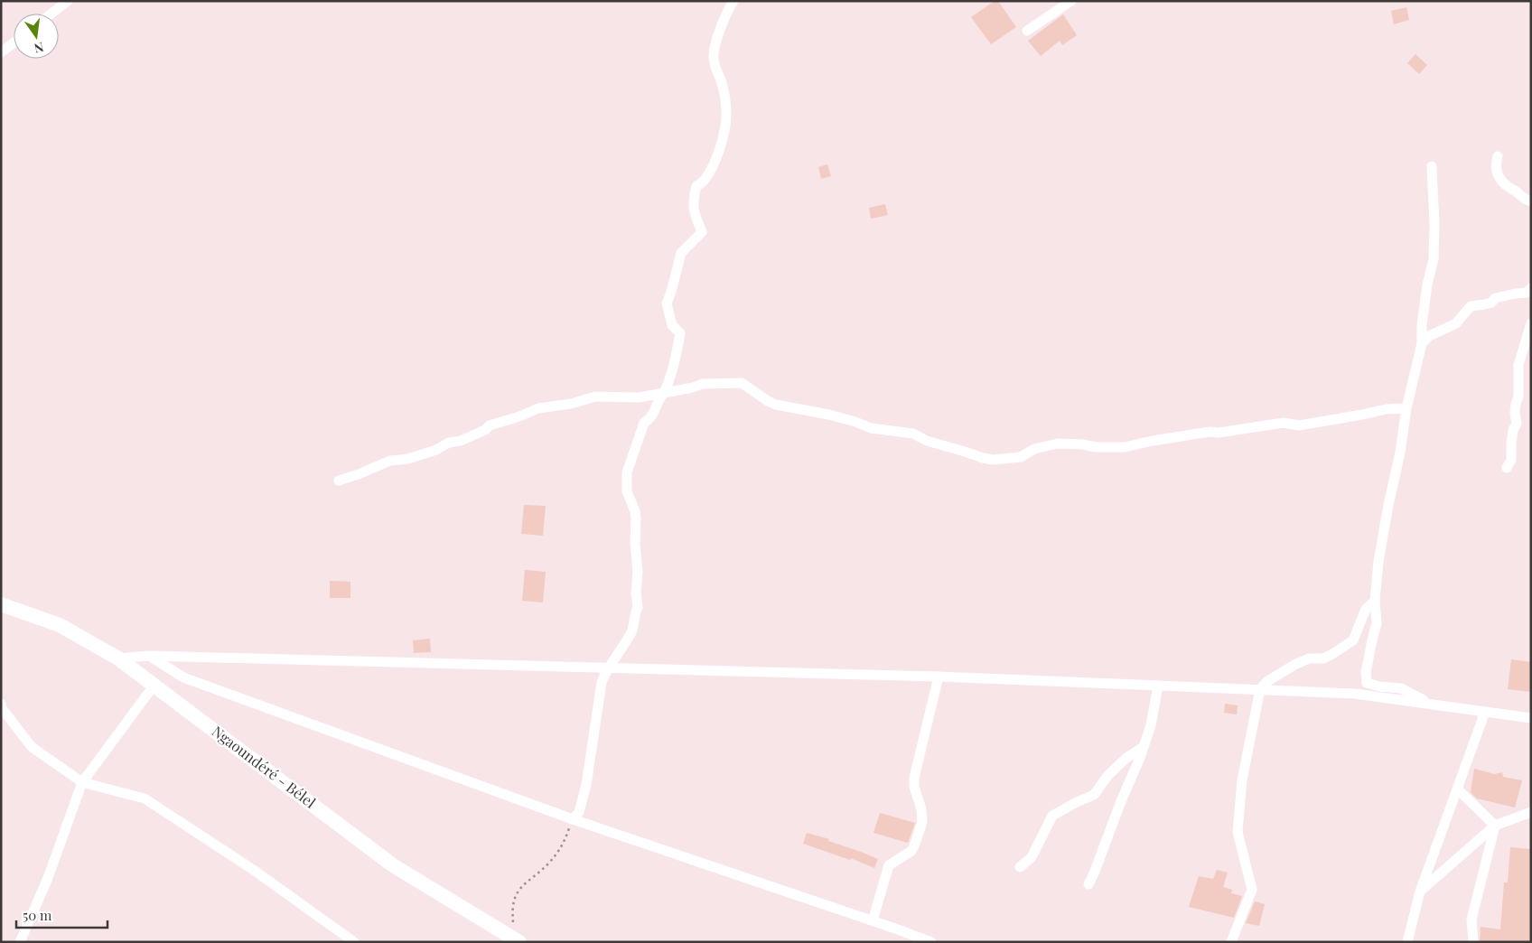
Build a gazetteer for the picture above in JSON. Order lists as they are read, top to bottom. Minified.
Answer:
{"streets":{"main road":["Ngaoundéré - Bélel"]},"scale_bar":"50 m","north":"bottom"}
